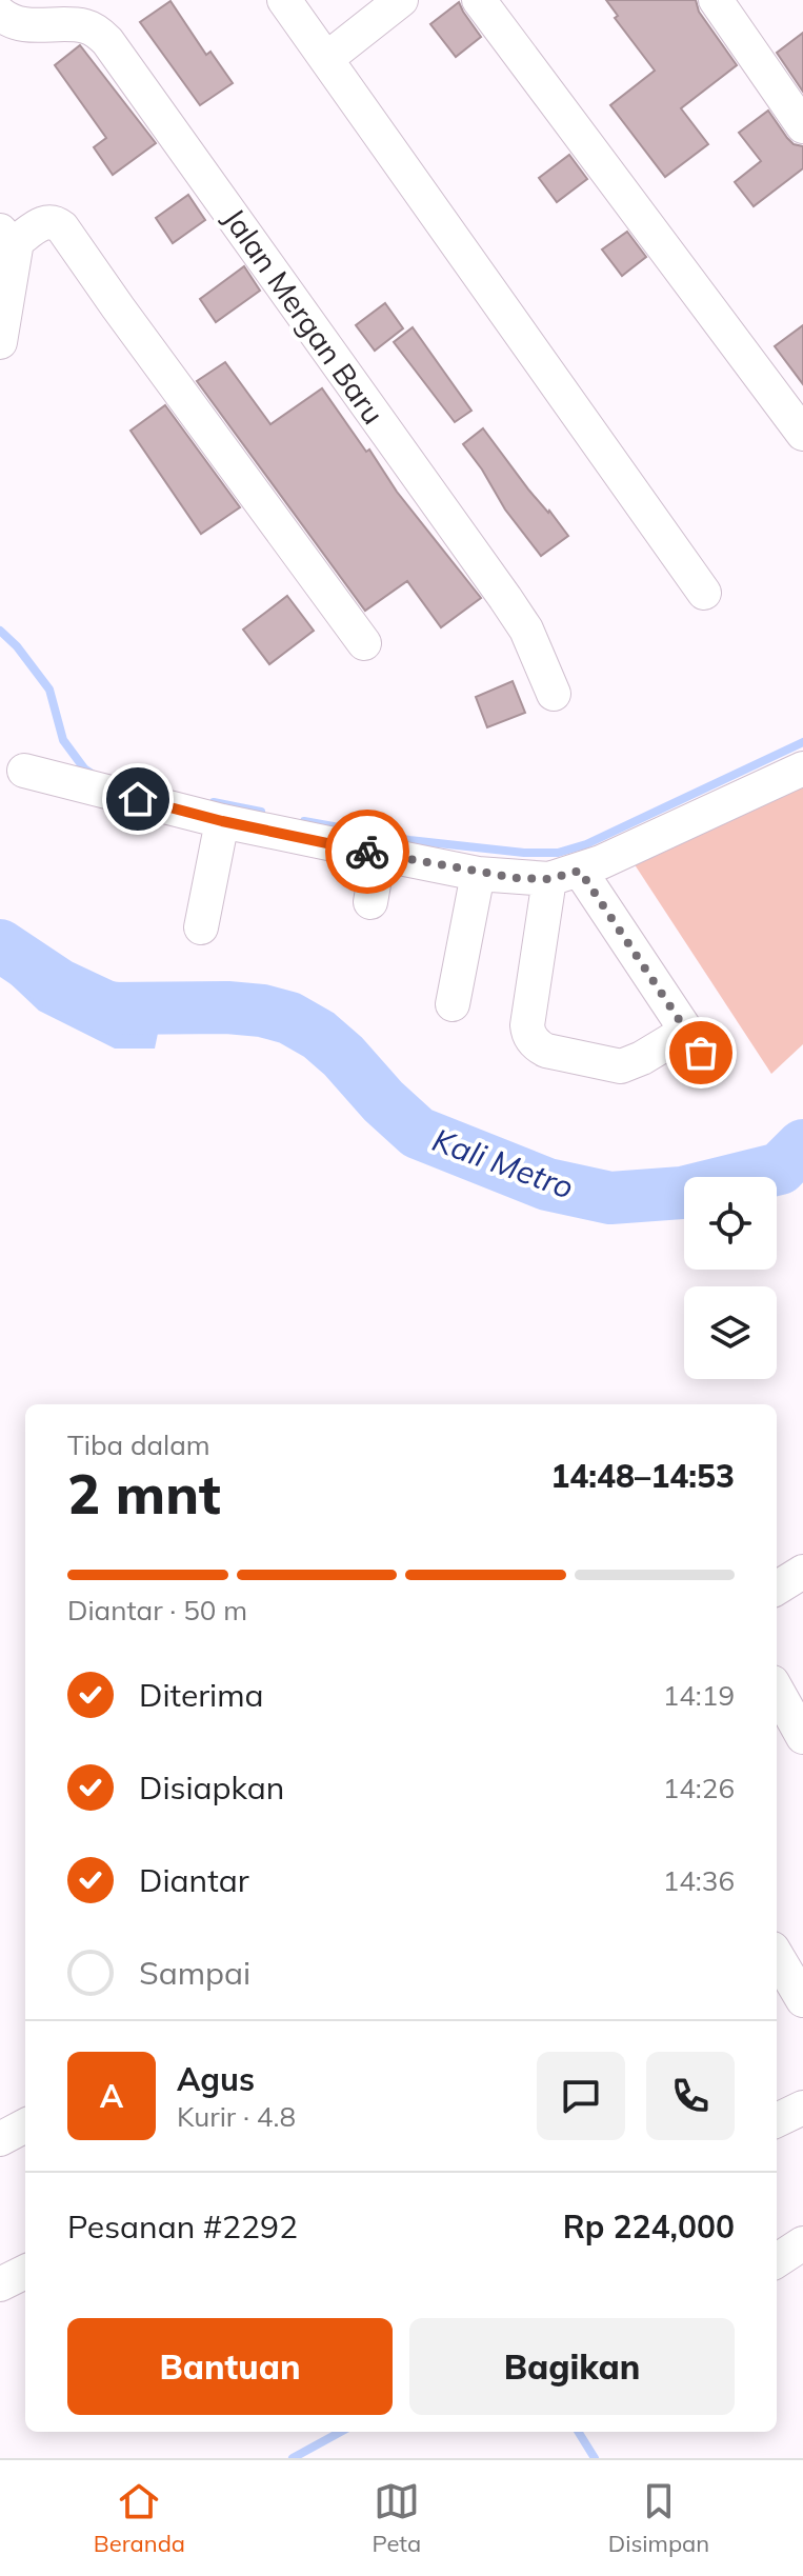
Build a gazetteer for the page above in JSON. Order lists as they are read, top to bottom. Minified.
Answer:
{"streets":{"street":["Jalan Mergan Baru"]},"water":["Kali Metro"],"page":{"heading":["2 mnt","Tiba dalam","14:48–14:53"],"panel":["Agus","Kurir · 4.8","Pesanan #2292","Rp 224,000"],"bar":"Diantar · 50 m","list":[["Diterima","14:19"],["Disiapkan","14:26"],["Diantar","14:36"],"Sampai"],"round":"A","buttons":["Bantuan","Bagikan"],"tabs":["Beranda","Peta","Disimpan"]}}
